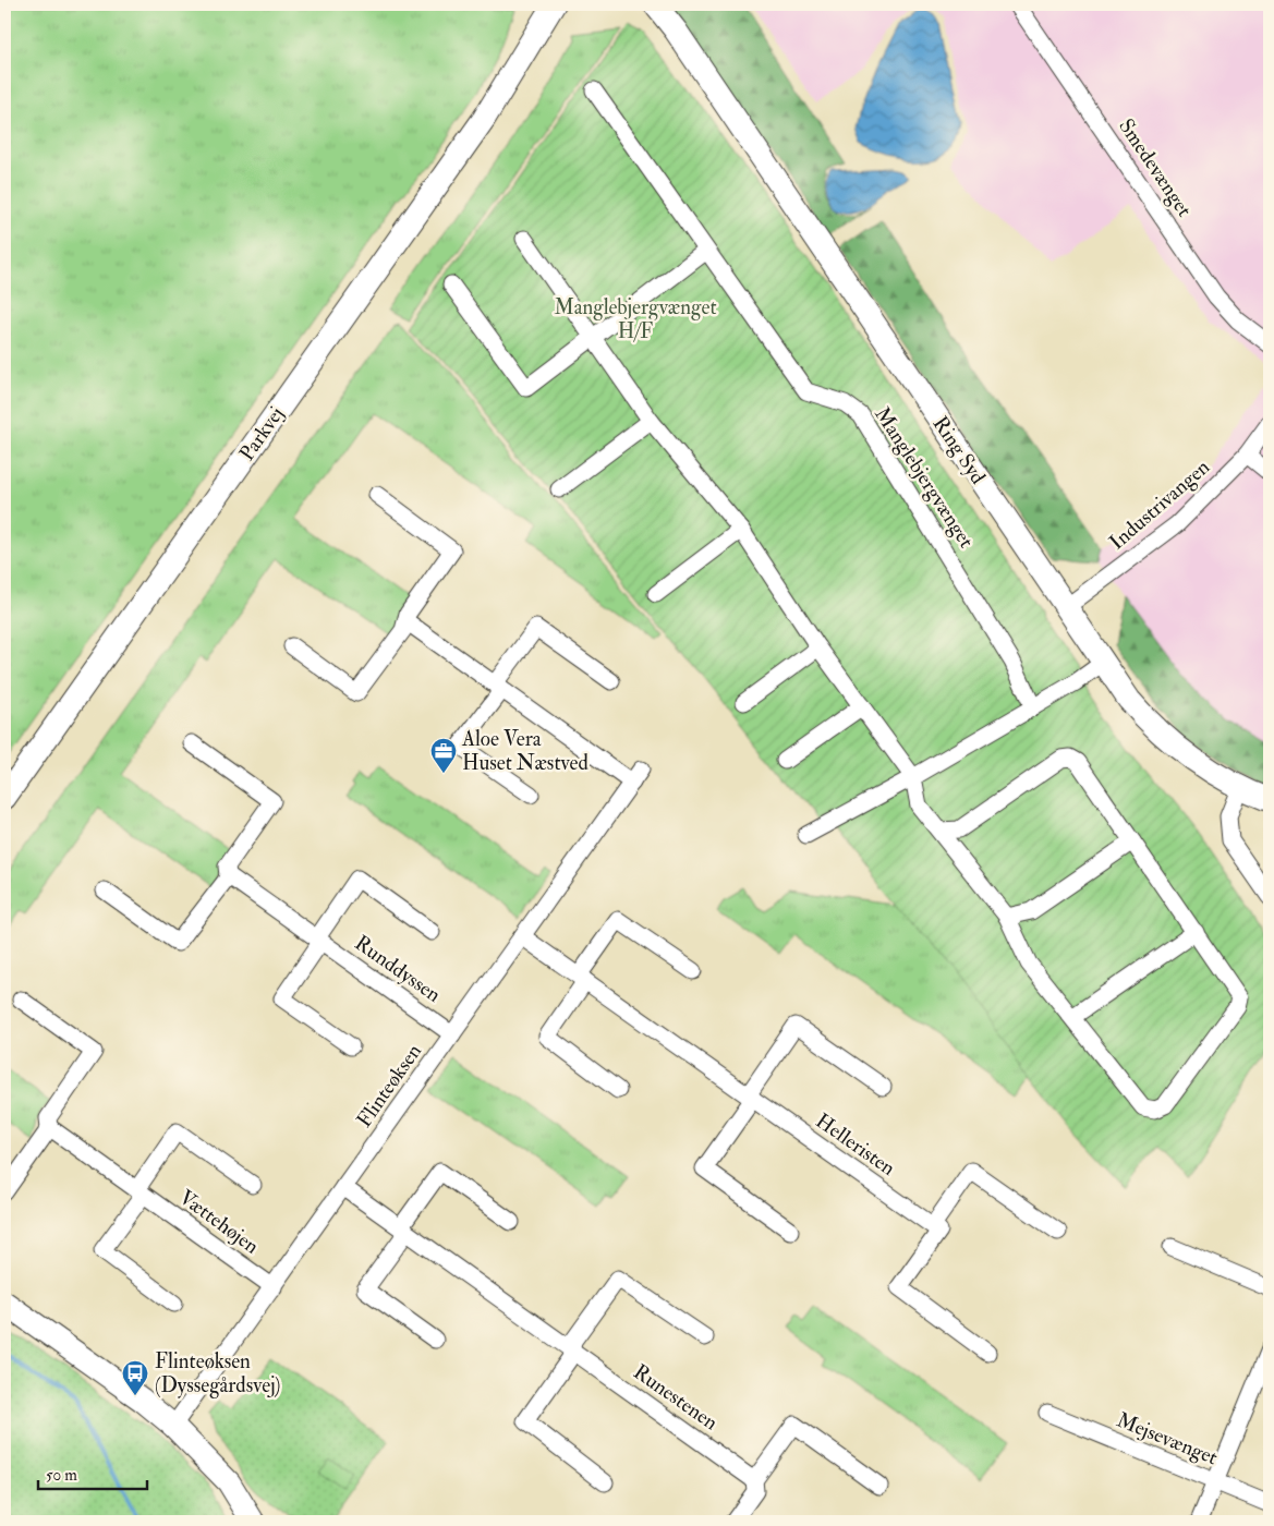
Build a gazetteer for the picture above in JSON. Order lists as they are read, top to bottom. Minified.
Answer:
{"streets":{"street":["Smedevænget","Parkvej","Ring Syd","Manglebjergvænget","Industrivangen","Runddyssen","Flinteøksen","Helleristen","Vættehøjen","Runestenen","Mejsevænget"]},"crossings":[["Ring Syd","Industrivangen"],["Runddyssen","Flinteøksen"],["Flinteøksen","Helleristen"],["Flinteøksen","Vættehøjen"],["Flinteøksen","Runestenen"]],"parks":["Manglebjergvænget H/F"],"places":{"office":["Aloe Vera Huset Næstved"],"bus stop":["Flinteøksen (Dyssegårdsvej)"]},"scale_bar":"50 m"}
